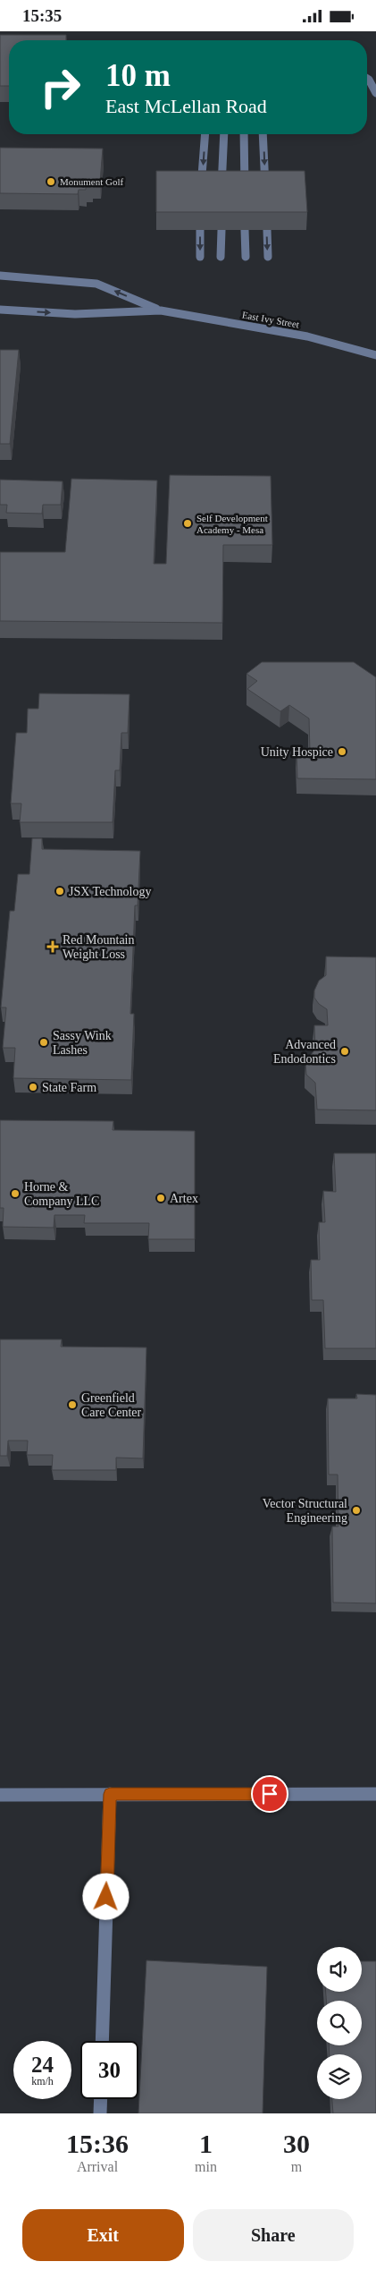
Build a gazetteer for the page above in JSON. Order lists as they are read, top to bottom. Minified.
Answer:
{"streets":{"street":["East Ivy Street"]},"places":{"other":["Monument Golf","Self Development Academy - Mesa","Unity Hospice","JSX Technology","Sassy Wink Lashes","Advanced Endodontics","State Farm","Horne & Company LLC","Artex","Greenfield Care Center","Vector Structural Engineering"],"health":["Red Mountain Weight Loss"]},"page":{"status":"15:35","turn":["10 m","East McLellan Road"],"speed":"24 km/h","limit":"30","eta":["15:36","Arrival","1","min","30","m"],"buttons":["Exit","Share"]}}
